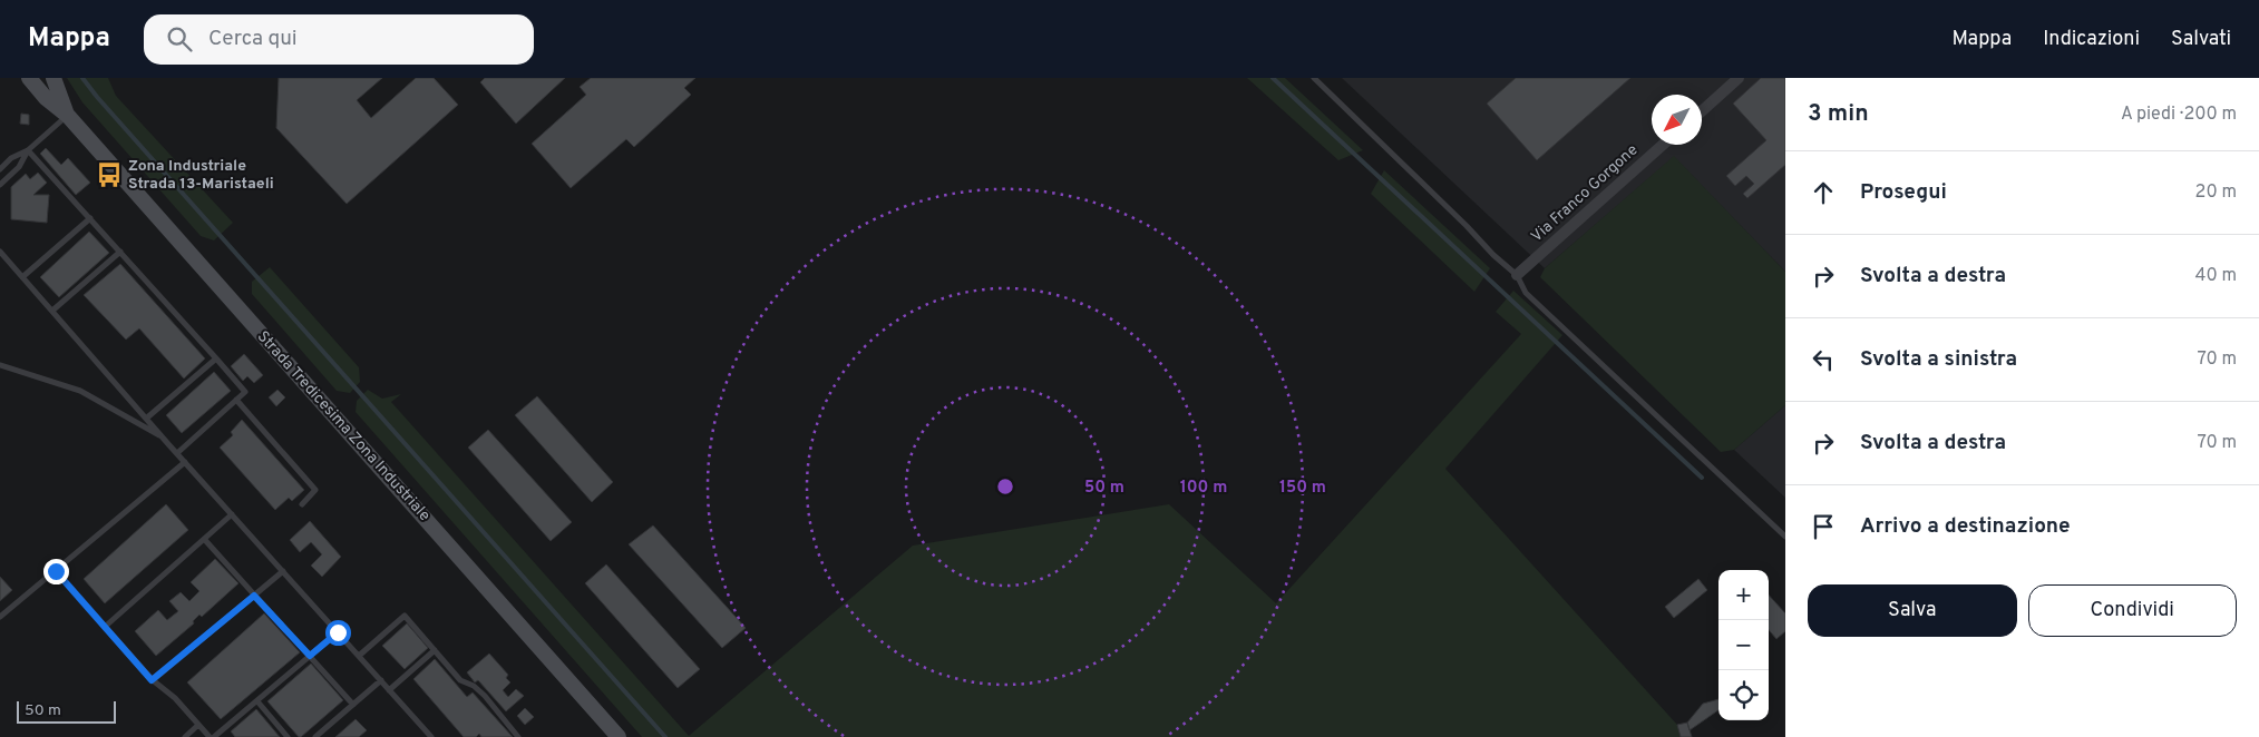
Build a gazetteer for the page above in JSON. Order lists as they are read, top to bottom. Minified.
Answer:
{"streets":{"street":["Via Franco Gorgone","Strada Tredicesima Zona Industriale"]},"places":{"bus stop":["Zona Industriale Strada 13-Maristaeli"]},"scale_bar":"50 m","north":"bottom left","page":{"header":"Mappa","search":"Cerca qui","nav":["Mappa","Indicazioni","Salvati"],"heading":["3 min","A piedi · 200 m"],"list":[["Prosegui","20 m"],["Svolta a destra","40 m"],["Svolta a sinistra","70 m"],["Svolta a destra","70 m"],"Arrivo a destinazione"],"buttons":["Salva","Condividi"],"map_buttons":["+","−"],"scale":"50 m"},"rings":["50 m","100 m","150 m"]}
